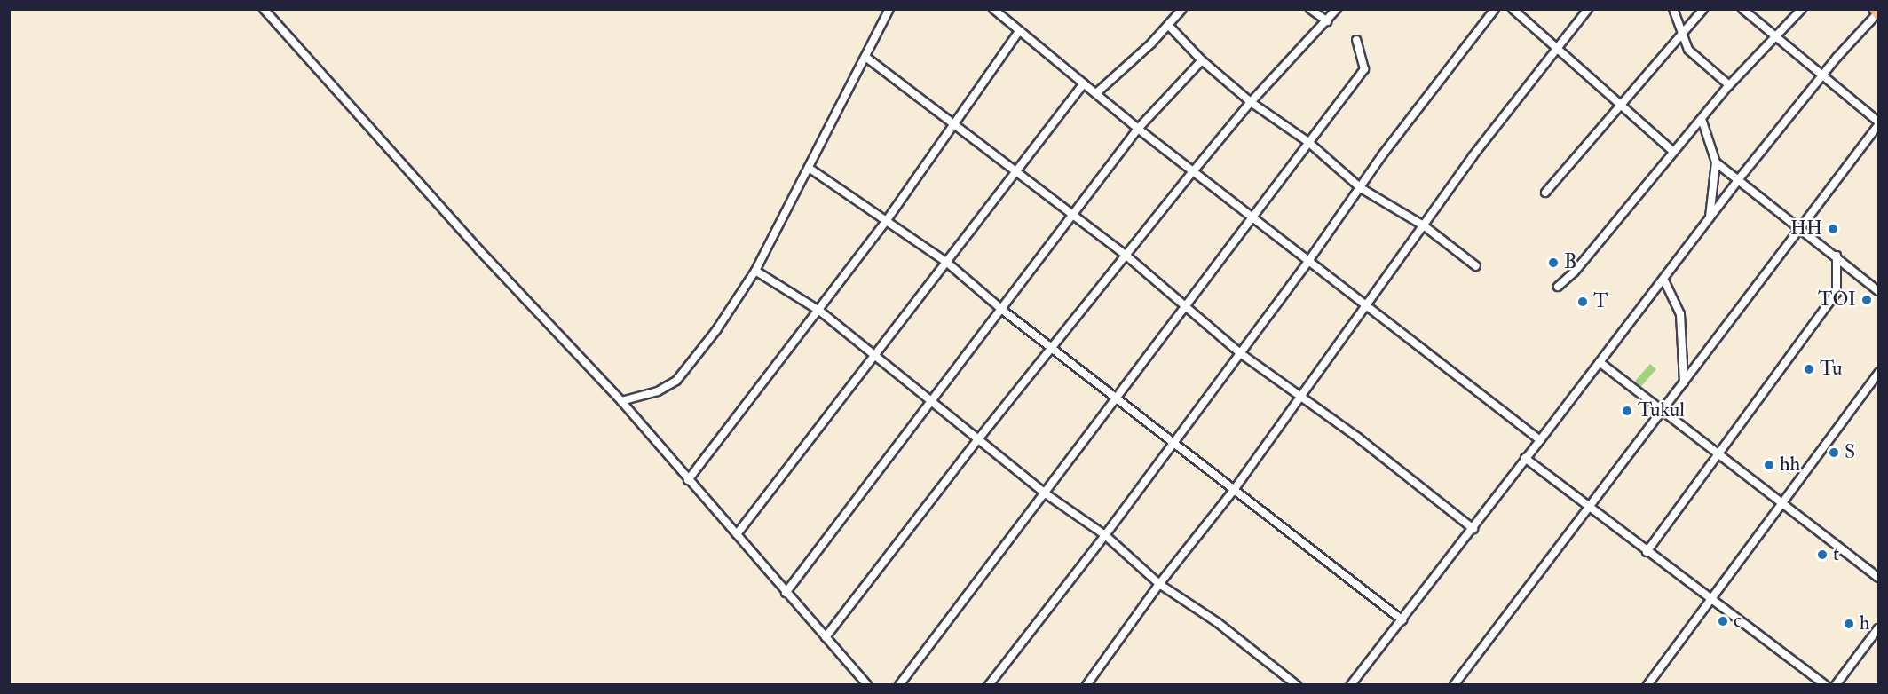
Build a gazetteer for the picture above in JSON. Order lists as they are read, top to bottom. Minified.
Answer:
{"places":["HH","B","TOI","T","Tu","Tukul","S","hh","t","c","h"]}
